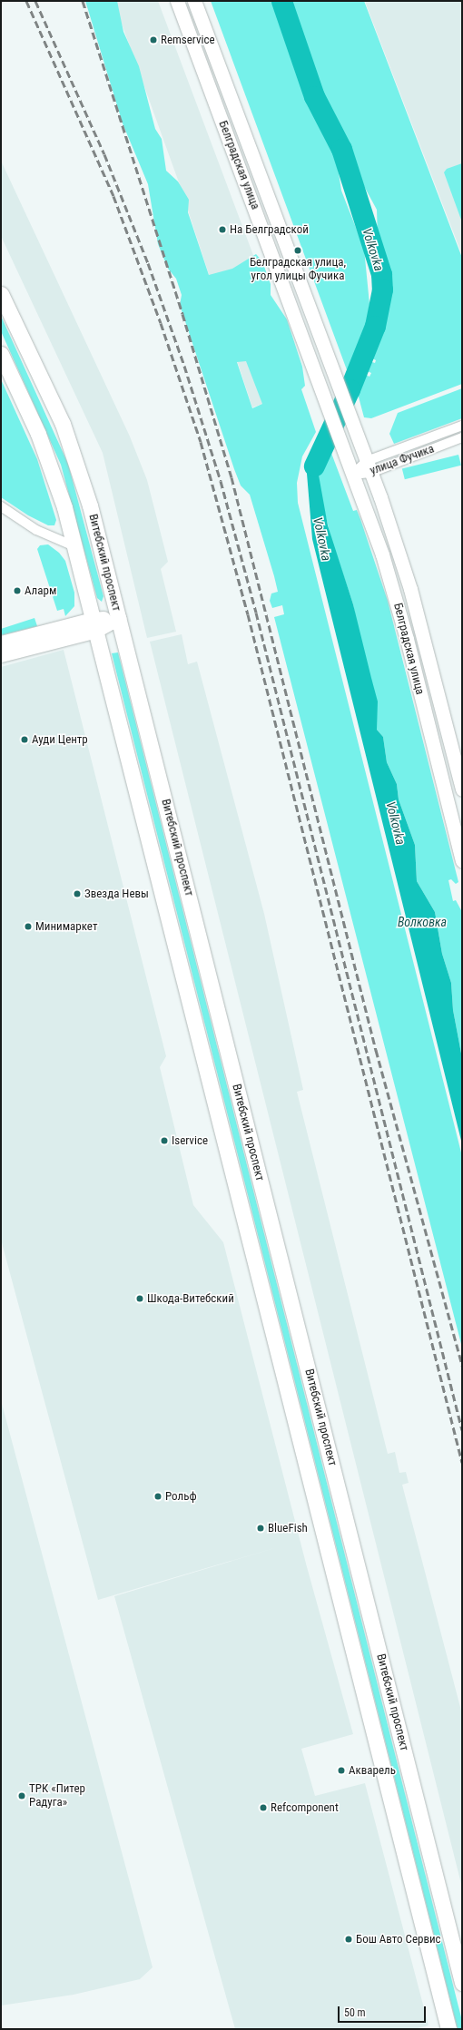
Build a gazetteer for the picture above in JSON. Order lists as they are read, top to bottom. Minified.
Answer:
{"streets":{"main road":["Витебский проспект"],"street":["Белградская улица","улица Фучика"]},"crossings":[["Белградская улица","улица Фучика"]],"water":["Volkovka","Волковка"],"places":["Remservice","На Белградской","Белградская улица, угол улицы Фучика","Аларм","Ауди Центр","Звезда Невы","Минимаркет","Iservice","Шкода-Витебский","Рольф","BlueFish","Акварель","ТРК «Питер Радуга»","Refcomponent","Бош Авто Сервис"],"scale_bar":"50 m"}
